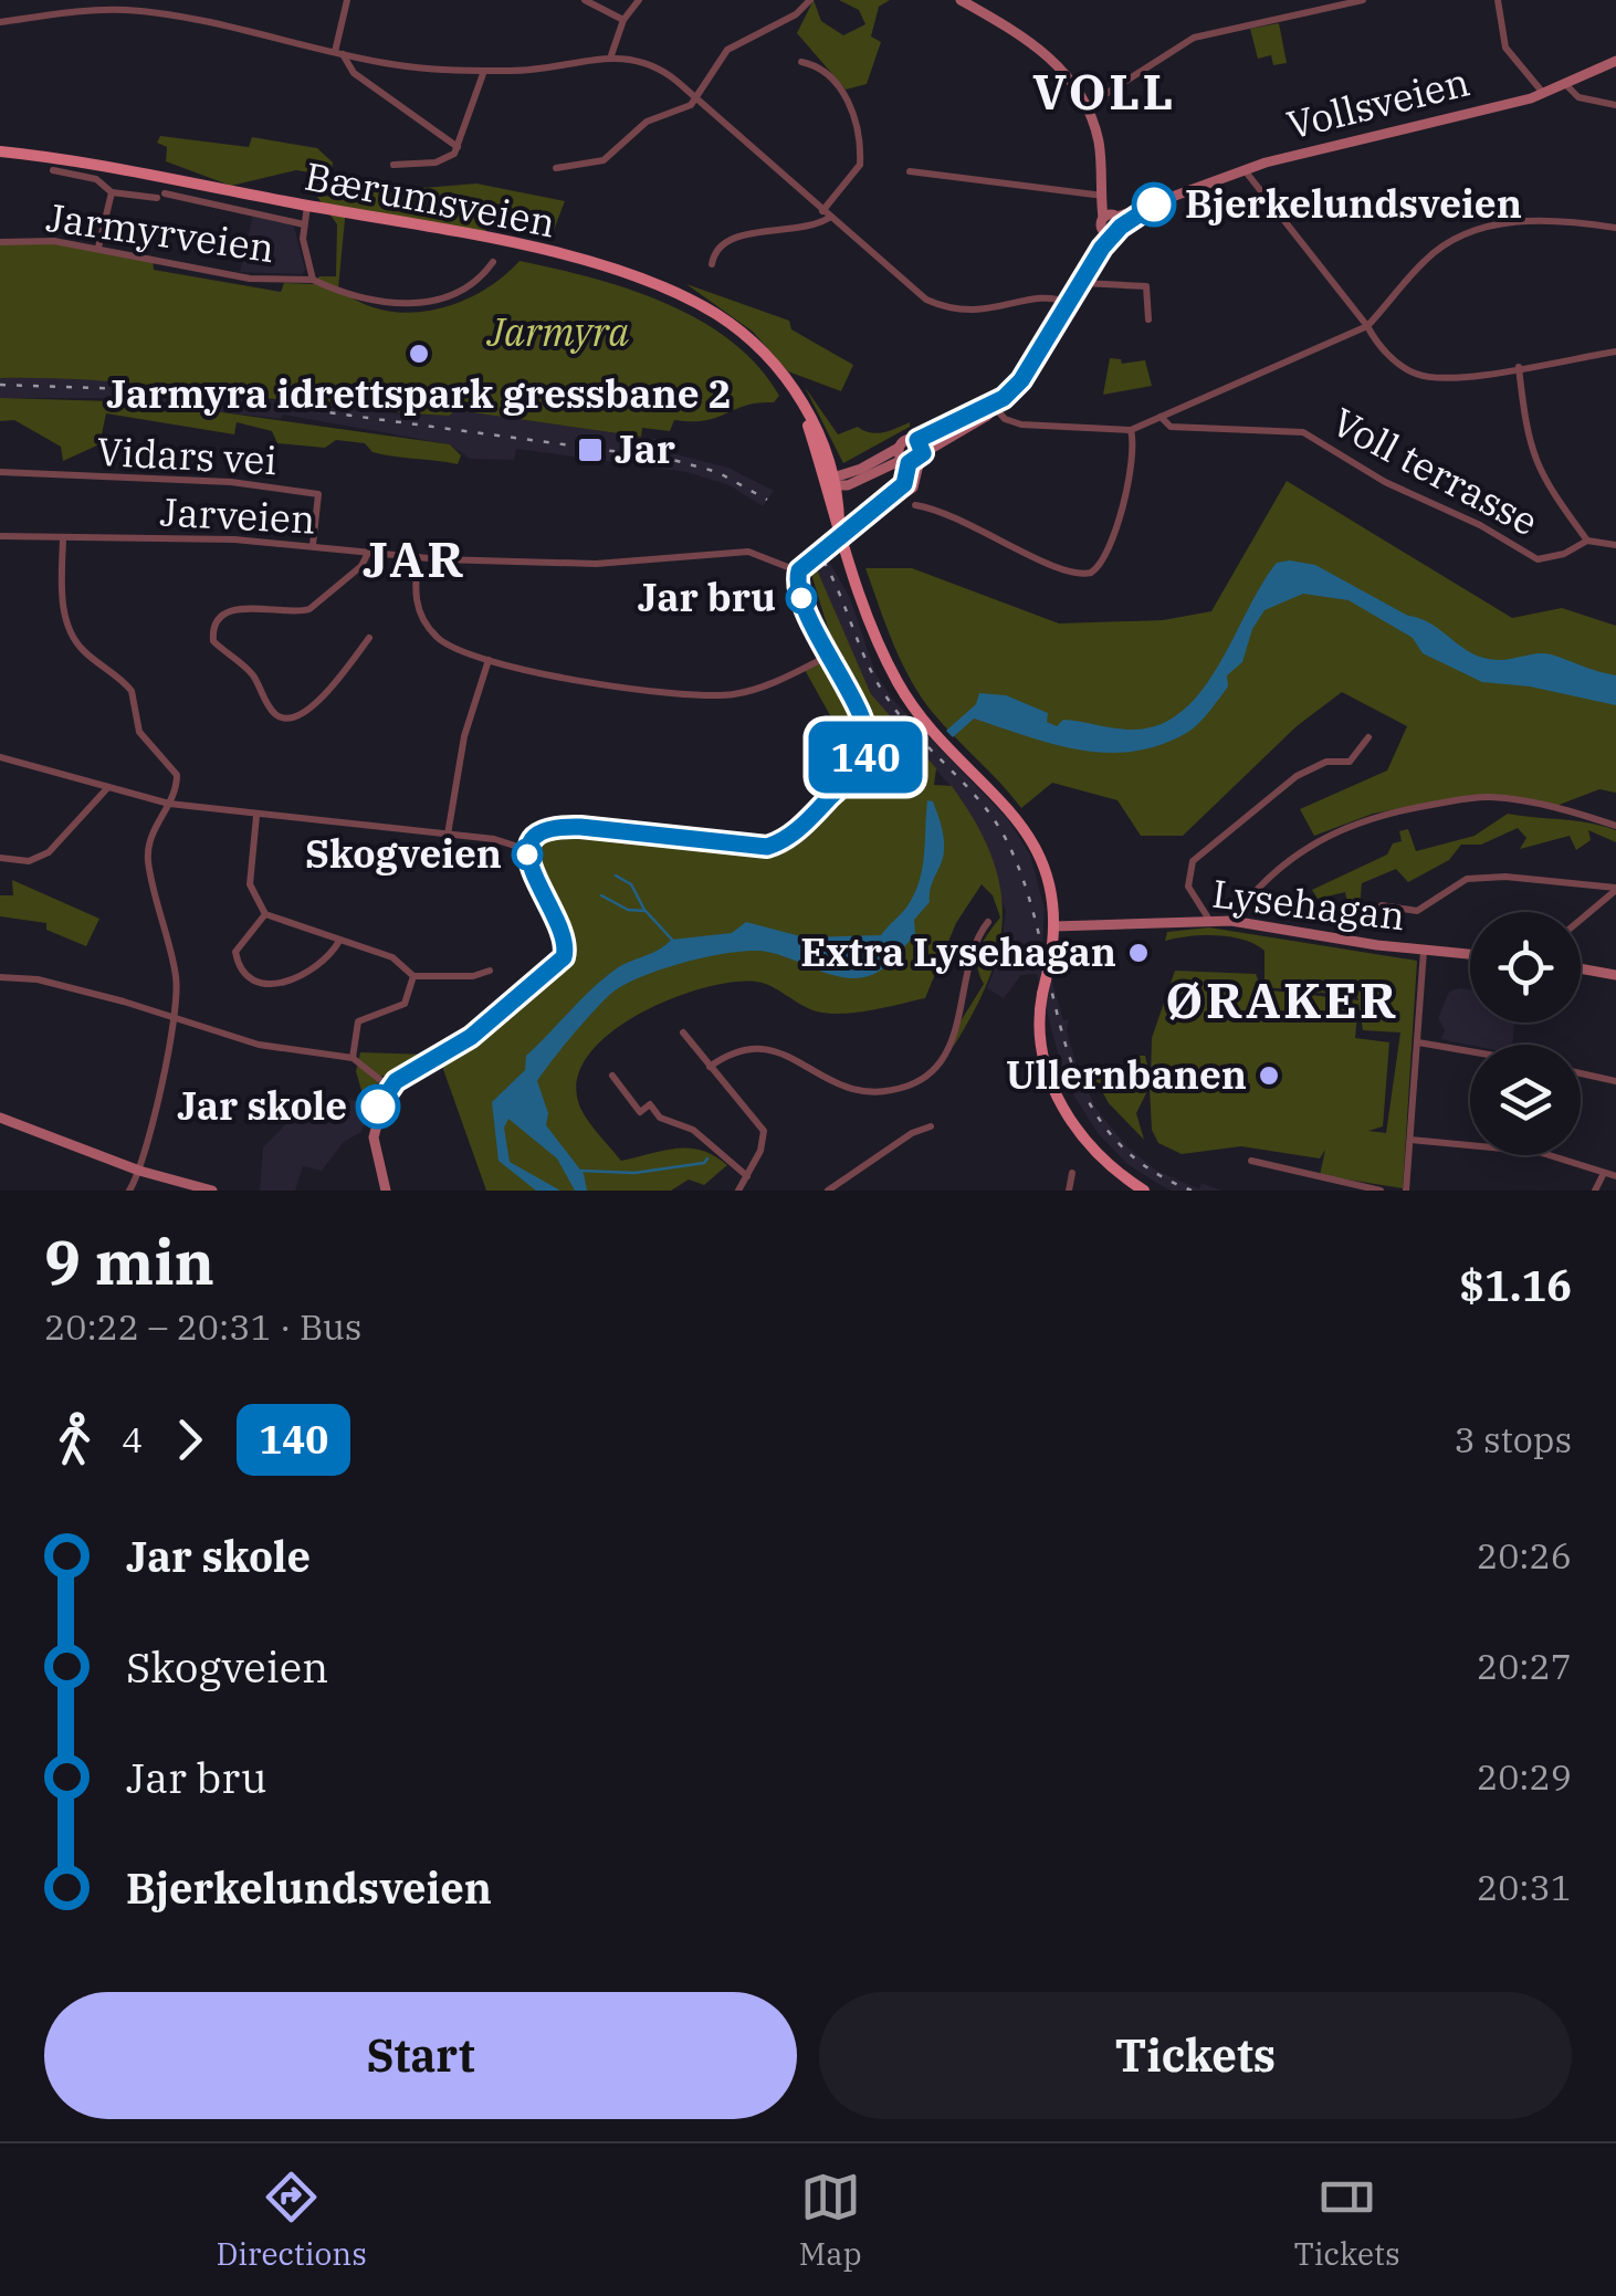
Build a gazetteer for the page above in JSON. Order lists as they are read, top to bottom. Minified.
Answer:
{"streets":{"main road":["Vollsveien","Bærumsveien","Lysehagan"],"street":["Jarmyrveien","Vidars vei","Voll terrasse","Jarveien"]},"crossings":[["Bærumsveien","Jarmyrveien"],["Bærumsveien","Lysehagan"],["Vidars vei","Jarveien"]],"districts":["VOLL","JAR","ØRAKER"],"parks":["Jarmyra"],"places":{"other":["Bjerkelundsveien","Jarmyra idrettspark gressbane 2","Jar bru","Skogveien","Extra Lysehagan","Ullernbanen","Jar skole"],"transit":["Jar"]},"lines":["bus line 140"],"page":{"on_map":"140","heading":["9 min","20:22 – 20:31 · Bus","$1.16"],"legs":["4","140","3 stops"],"list":[{"name":"Jar skole","value":"20:26"},{"name":"Skogveien","value":"20:27"},{"name":"Jar bru","value":"20:29"},{"name":"Bjerkelundsveien","value":"20:31"}],"buttons":["Start","Tickets"],"tabs":["Directions","Map","Tickets"]}}
